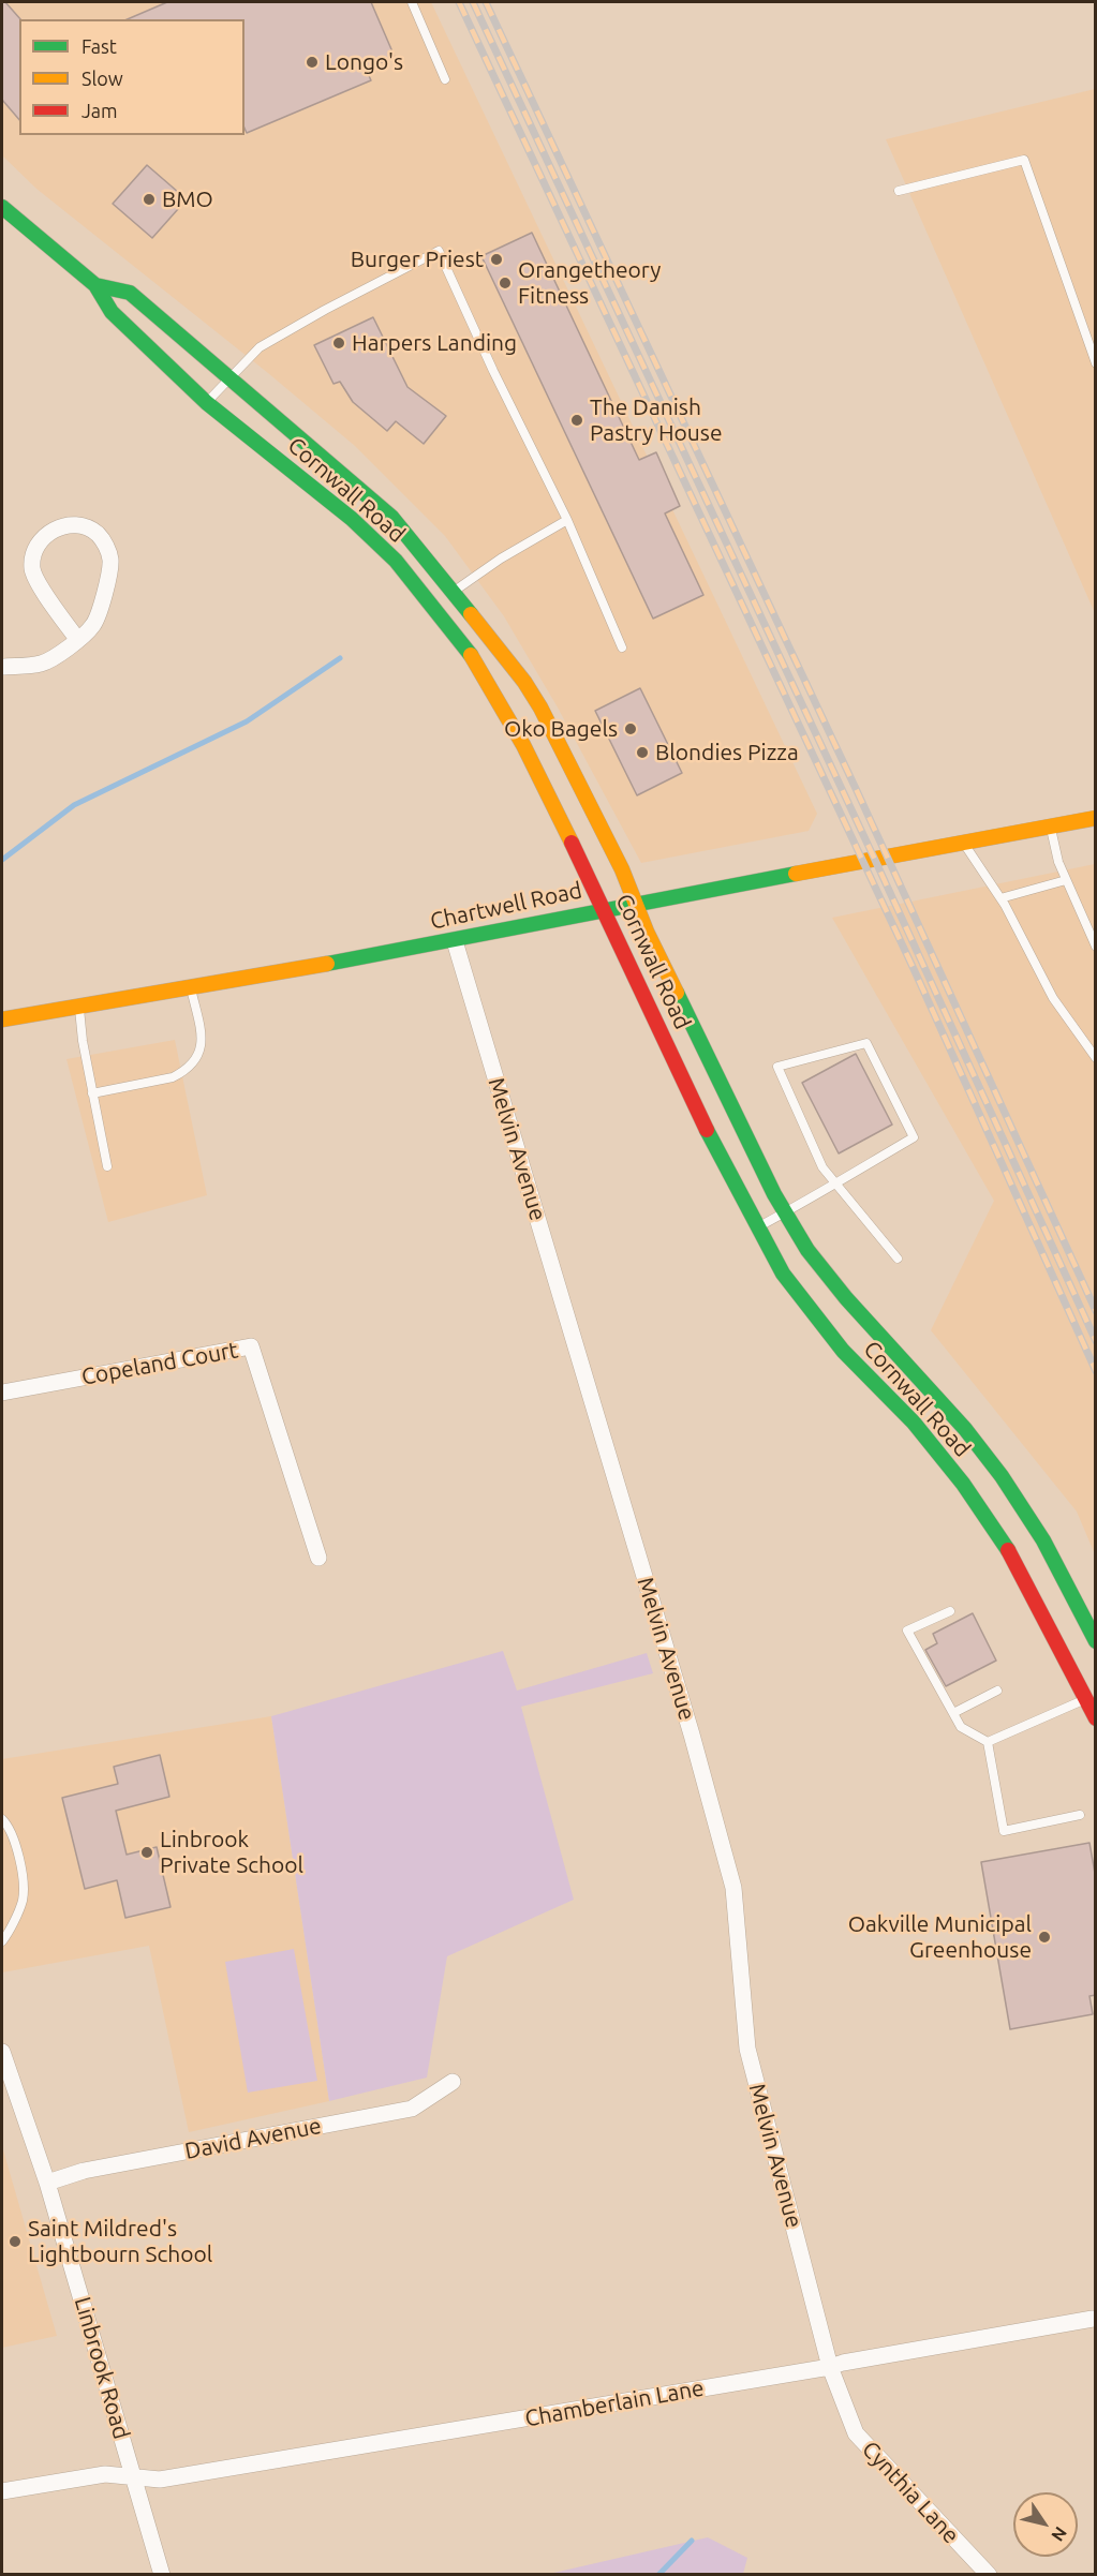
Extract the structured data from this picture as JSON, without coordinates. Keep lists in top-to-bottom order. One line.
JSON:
{"streets":{"main road":["Cornwall Road","Chartwell Road"],"street":["Melvin Avenue","Copeland Court","David Avenue","Linbrook Road","Chamberlain Lane","Cynthia Lane"]},"crossings":[["Cornwall Road","Chartwell Road"],["Chartwell Road","Melvin Avenue"],["Melvin Avenue","Chamberlain Lane"],["Melvin Avenue","Cynthia Lane"],["David Avenue","Linbrook Road"],["Linbrook Road","Chamberlain Lane"],["Chamberlain Lane","Cynthia Lane"]],"places":["Longo's","BMO","Burger Priest","Orangetheory Fitness","Harpers Landing","The Danish Pastry House","Oko Bagels","Blondies Pizza","Linbrook Private School","Oakville Municipal Greenhouse","Saint Mildred's Lightbourn School"],"legend":["Fast","Slow","Jam"],"north":"bottom right"}
